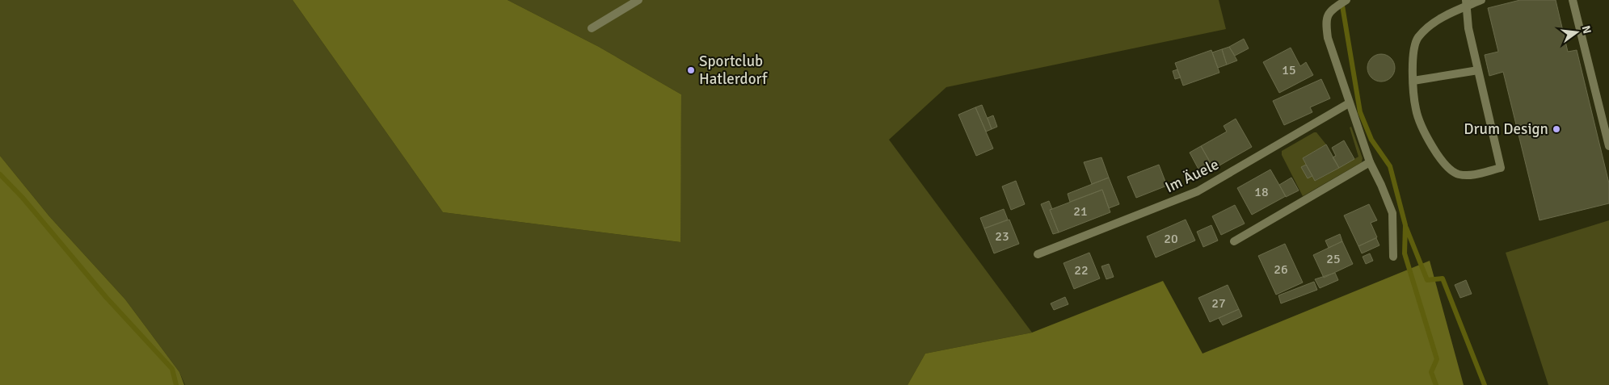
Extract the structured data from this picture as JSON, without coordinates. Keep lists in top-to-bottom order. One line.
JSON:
{"streets":{"street":["Im Äuele"]},"places":["Sportclub Hatlerdorf","Drum Design"],"house_numbers":["15","18","21","23","20","25","26","22","27"],"north":"right"}
